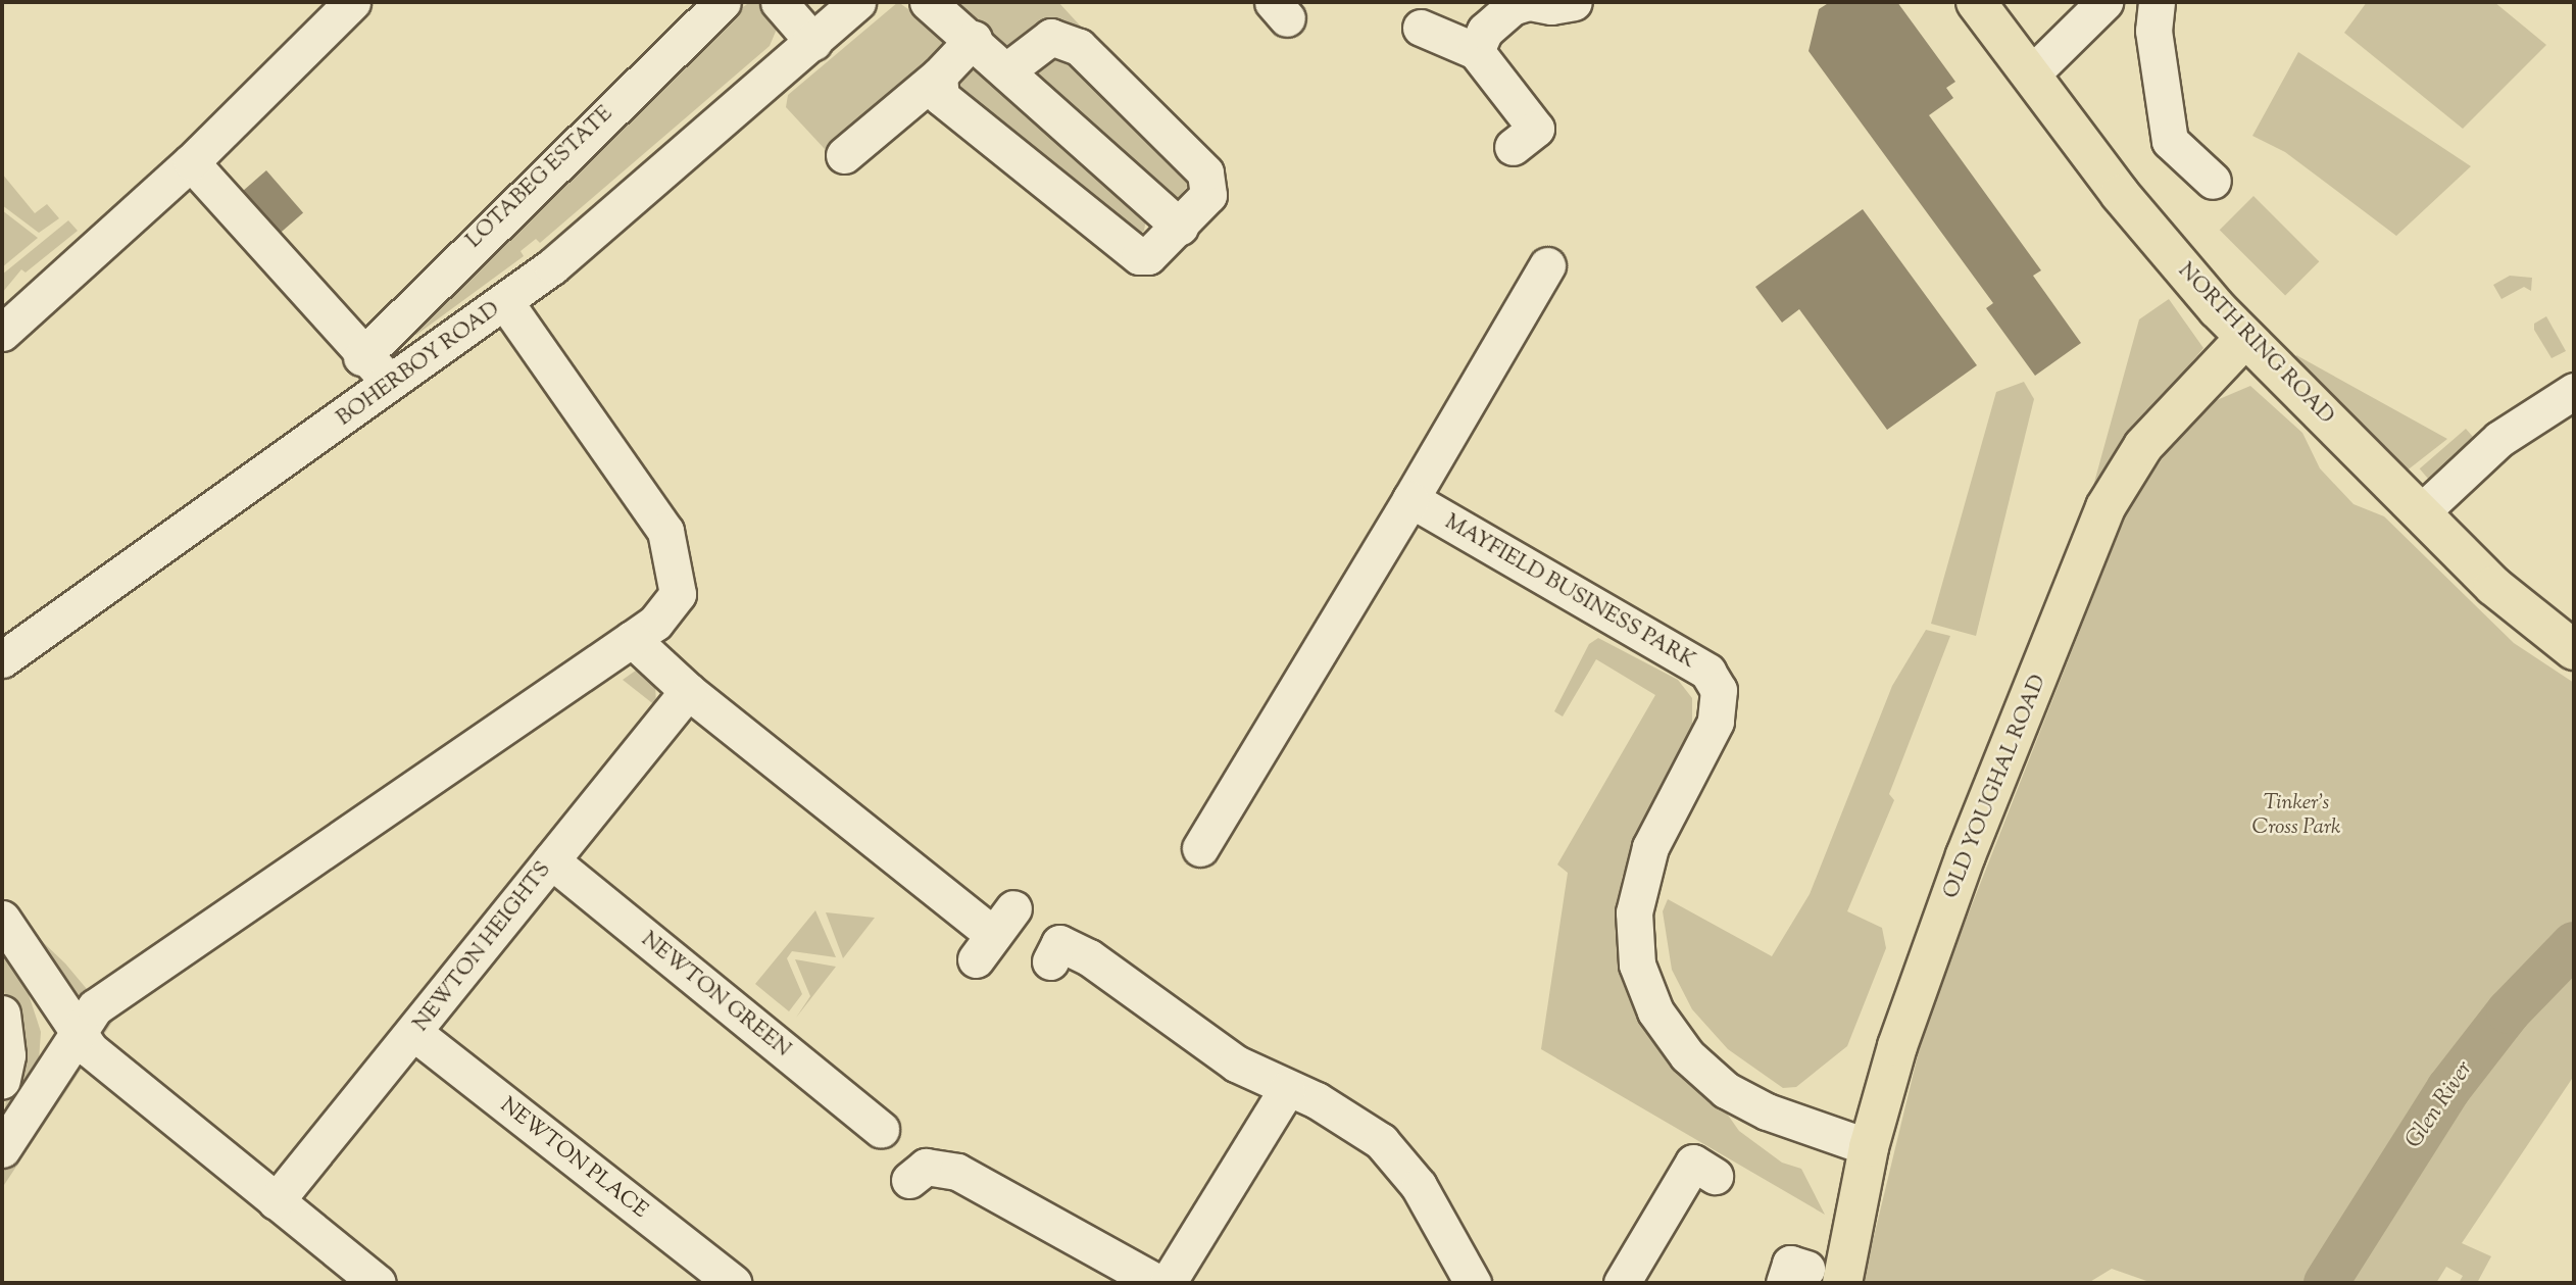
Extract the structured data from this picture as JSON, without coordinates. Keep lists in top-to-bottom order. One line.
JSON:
{"streets":{"main road":["NORTH RING ROAD","OLD YOUGHAL ROAD"],"street":["LOTABEG ESTATE","BOHERBOY ROAD","MAYFIELD BUSINESS PARK","NEWTON HEIGHTS","NEWTON GREEN","NEWTON PLACE"]},"crossings":[["NORTH RING ROAD","OLD YOUGHAL ROAD"],["MAYFIELD BUSINESS PARK","OLD YOUGHAL ROAD"],["NEWTON HEIGHTS","NEWTON GREEN"],["NEWTON HEIGHTS","NEWTON PLACE"]],"water":["Glen River"],"parks":["Tinker's Cross Park"]}
